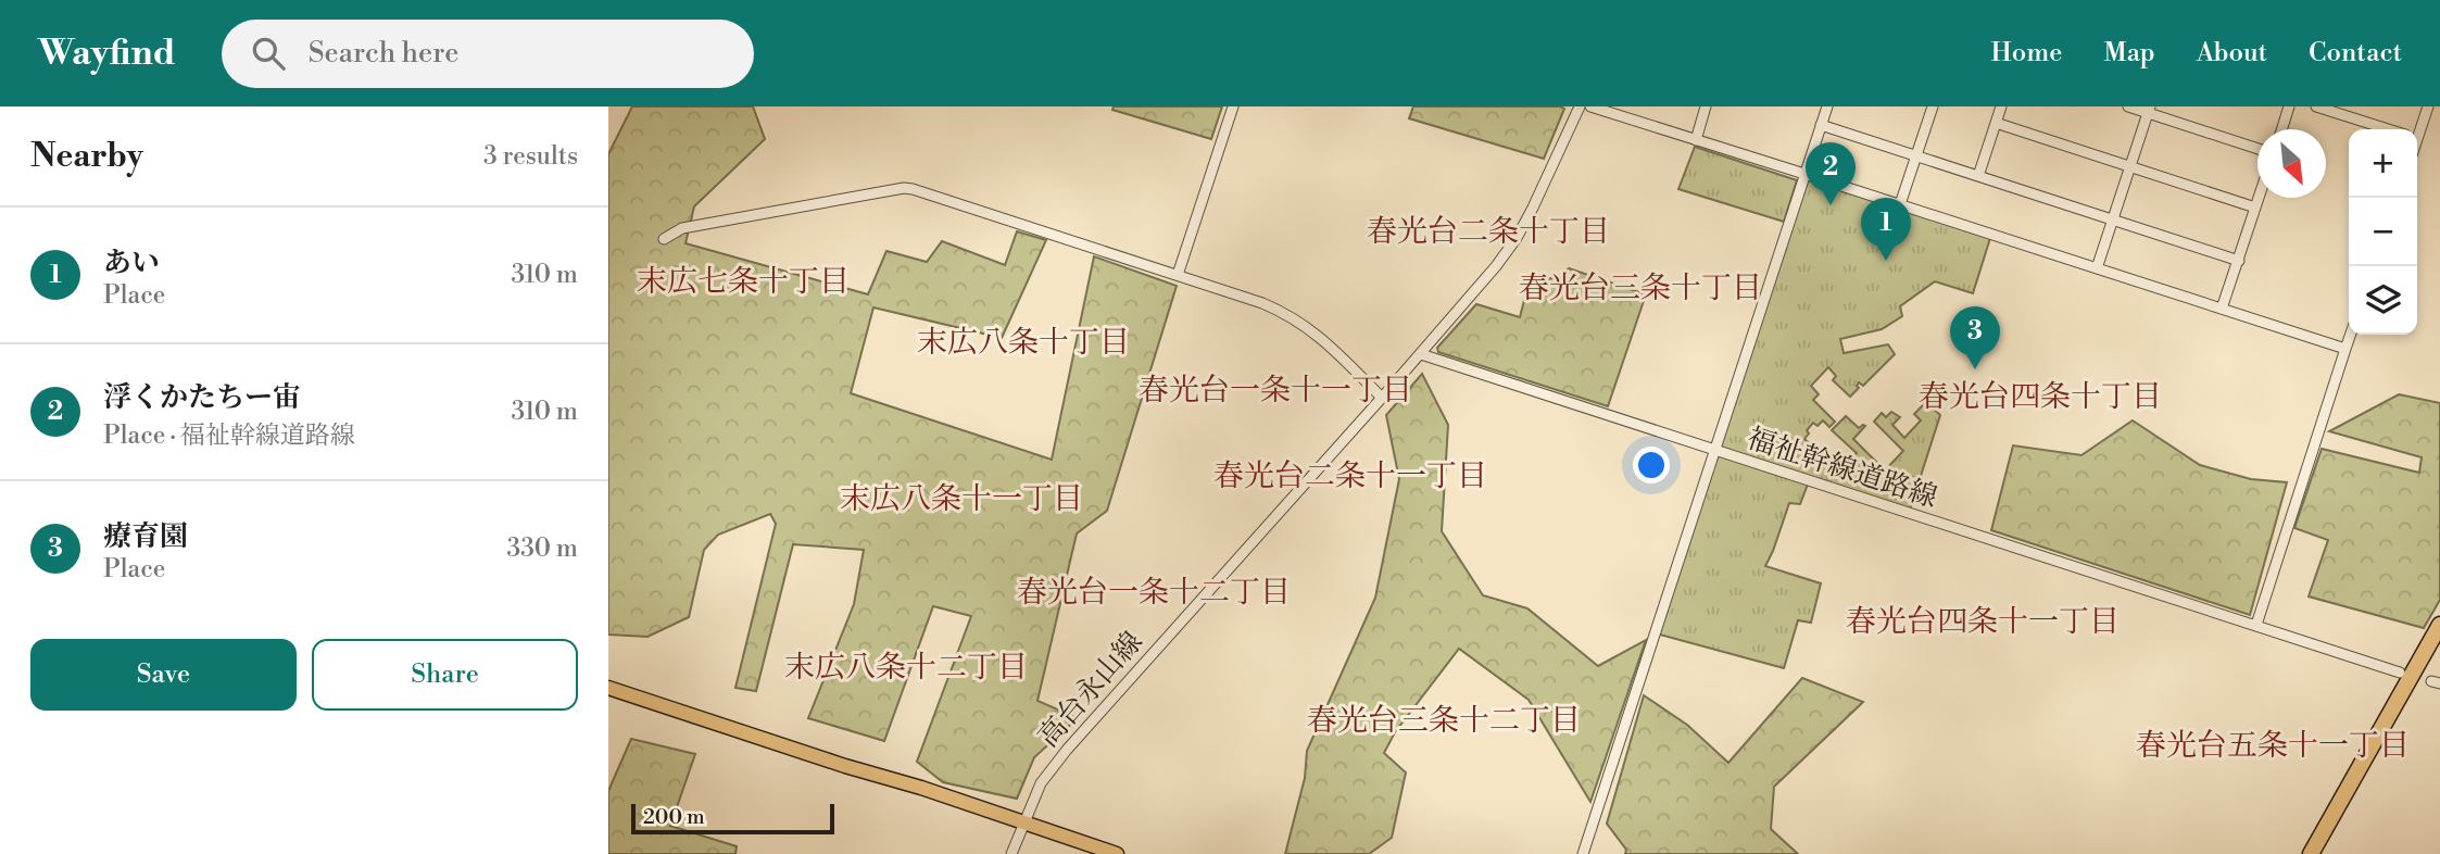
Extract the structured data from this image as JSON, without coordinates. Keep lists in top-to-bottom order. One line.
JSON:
{"streets":{"street":["福祉幹線道路線","高台永山線"]},"districts":["春光台二条十丁目","末広七条十丁目","春光台三条十丁目","末広八条十丁目","春光台一条十一丁目","春光台四条十丁目","春光台二条十一丁目","末広八条十一丁目","春光台一条十二丁目","春光台四条十一丁目","末広八条十二丁目","春光台三条十二丁目","春光台五条十一丁目"],"scale_bar":"200 m","north":"bottom right","page":{"header":"Wayfind","search":"Search here","nav":["Home","Map","About","Contact"],"heading":["Nearby","3 results"],"map_buttons":["+","−"],"pins":["2","1","3"],"list":[{"mark":"1","name":"あい","note":"Place","value":"310 m"},{"mark":"2","name":"浮くかたちー宙","note":"Place · 福祉幹線道路線","value":"310 m"},{"mark":"3","name":"療育園","note":"Place","value":"330 m"}],"buttons":["Save","Share"],"scale":"200 m"}}
